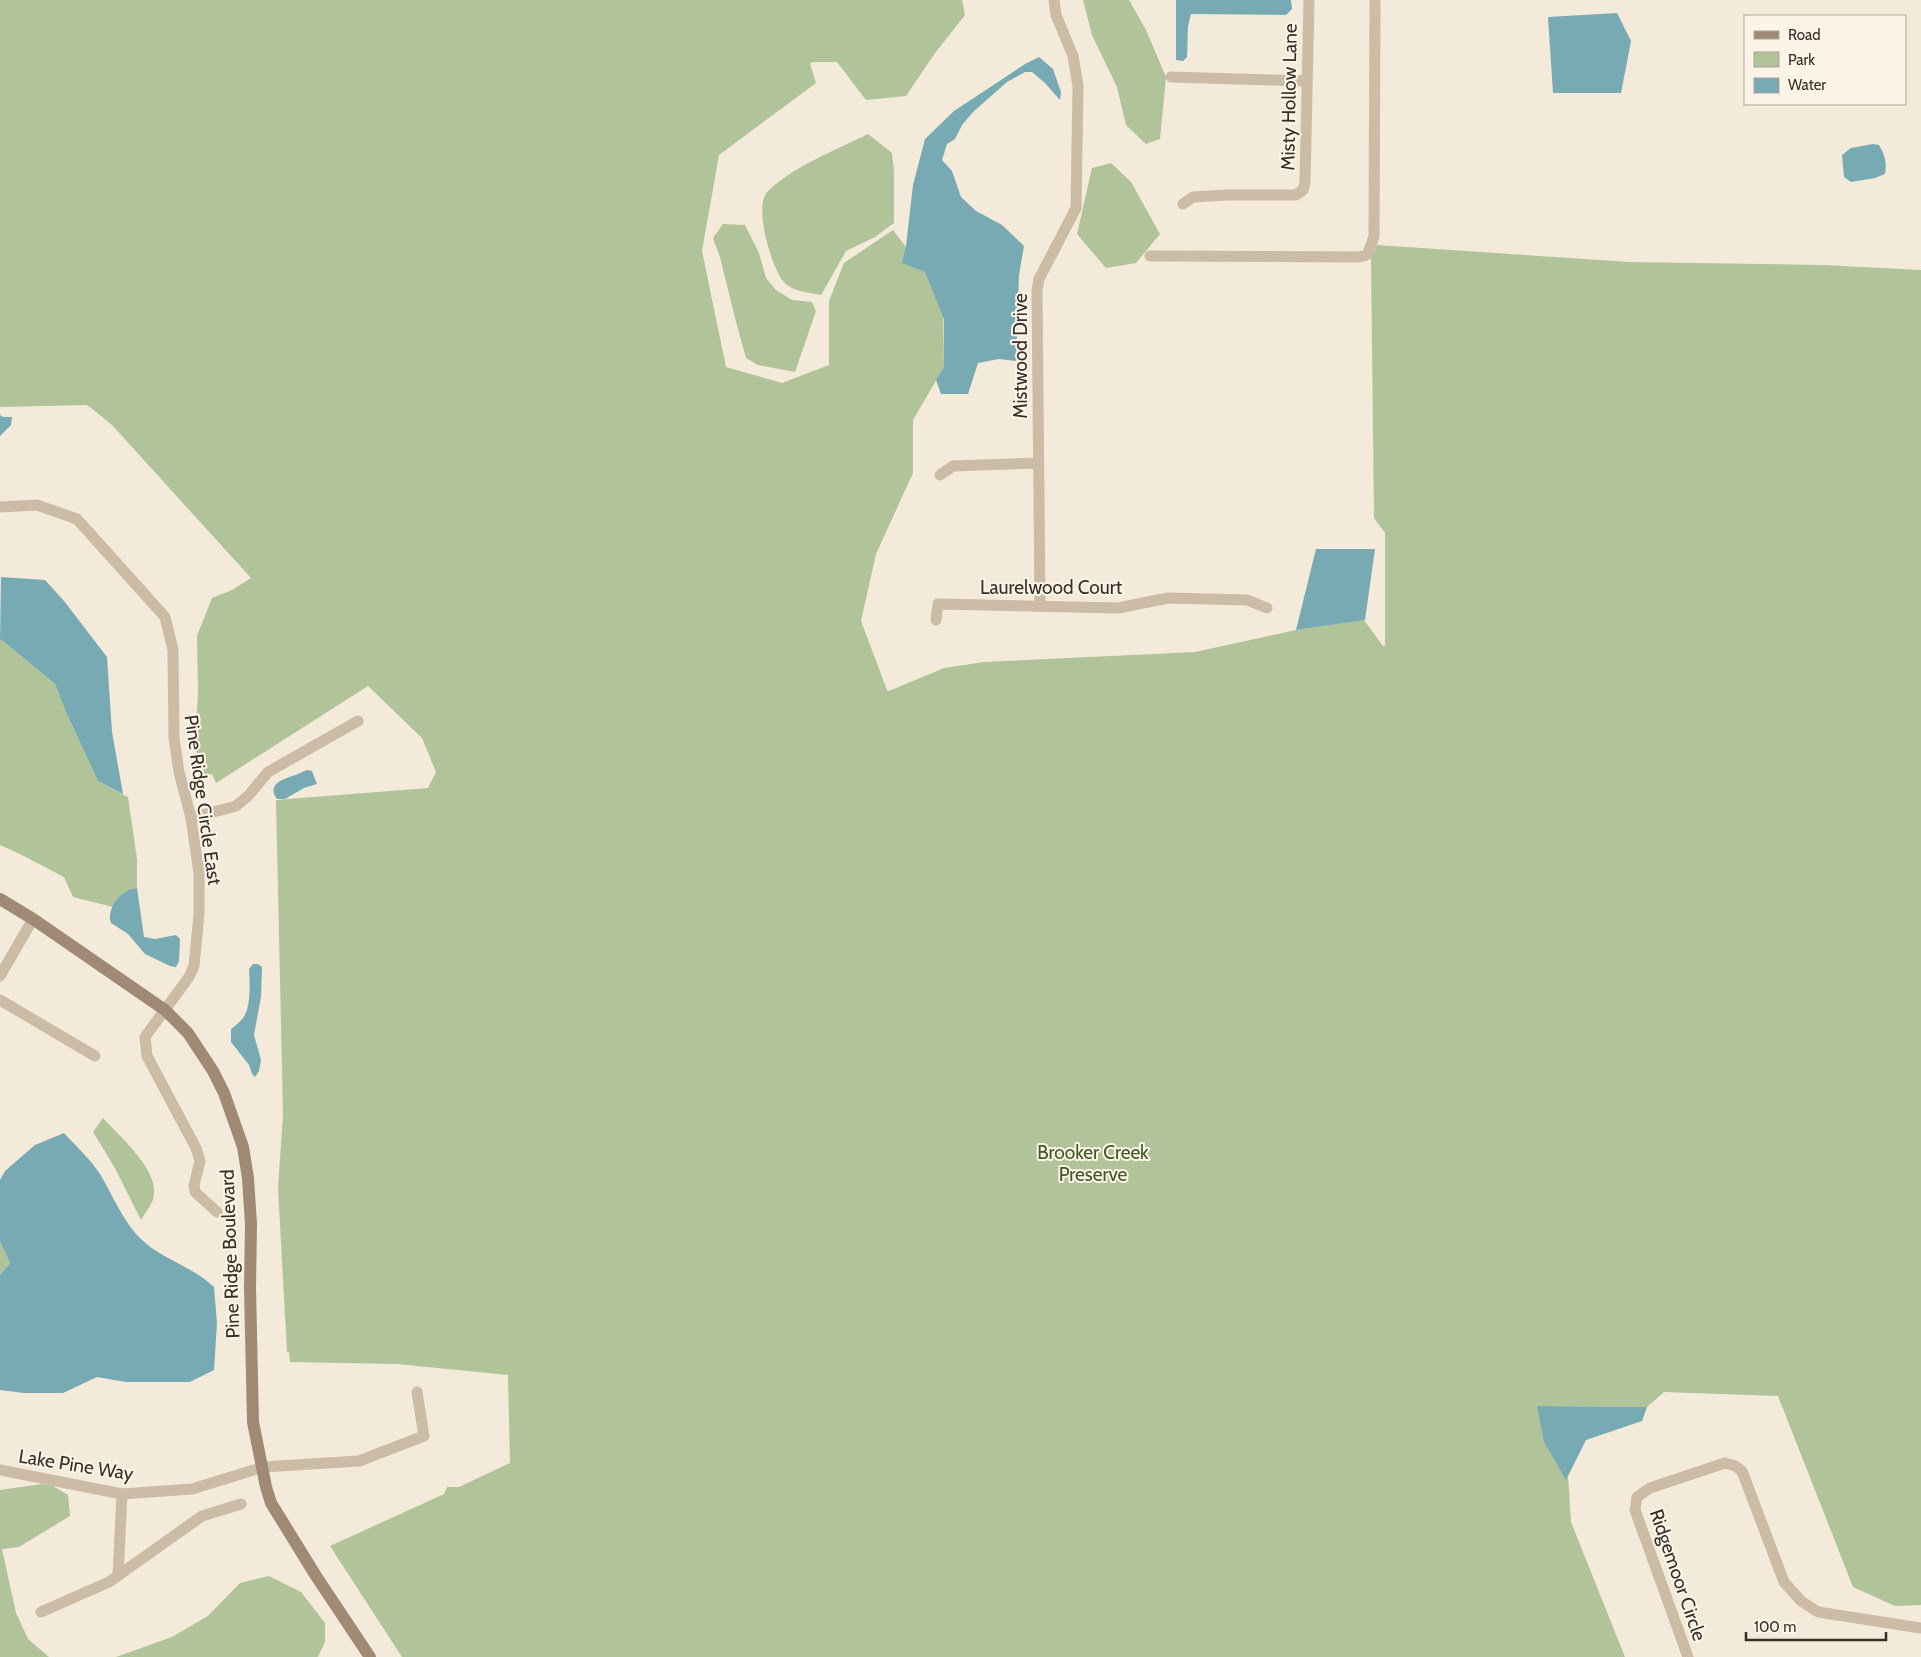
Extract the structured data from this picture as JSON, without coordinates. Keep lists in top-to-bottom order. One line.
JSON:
{"streets":{"street":["Misty Hollow Lane","Mistwood Drive","Laurelwood Court","Pine Ridge Circle East","Pine Ridge Boulevard","Lake Pine Way","Ridgemoor Circle"]},"crossings":[["Mistwood Drive","Laurelwood Court"],["Pine Ridge Circle East","Pine Ridge Boulevard"],["Pine Ridge Boulevard","Lake Pine Way"]],"parks":["Brooker Creek Preserve"],"legend":["Road","Park","Water"],"scale_bar":"100 m"}
